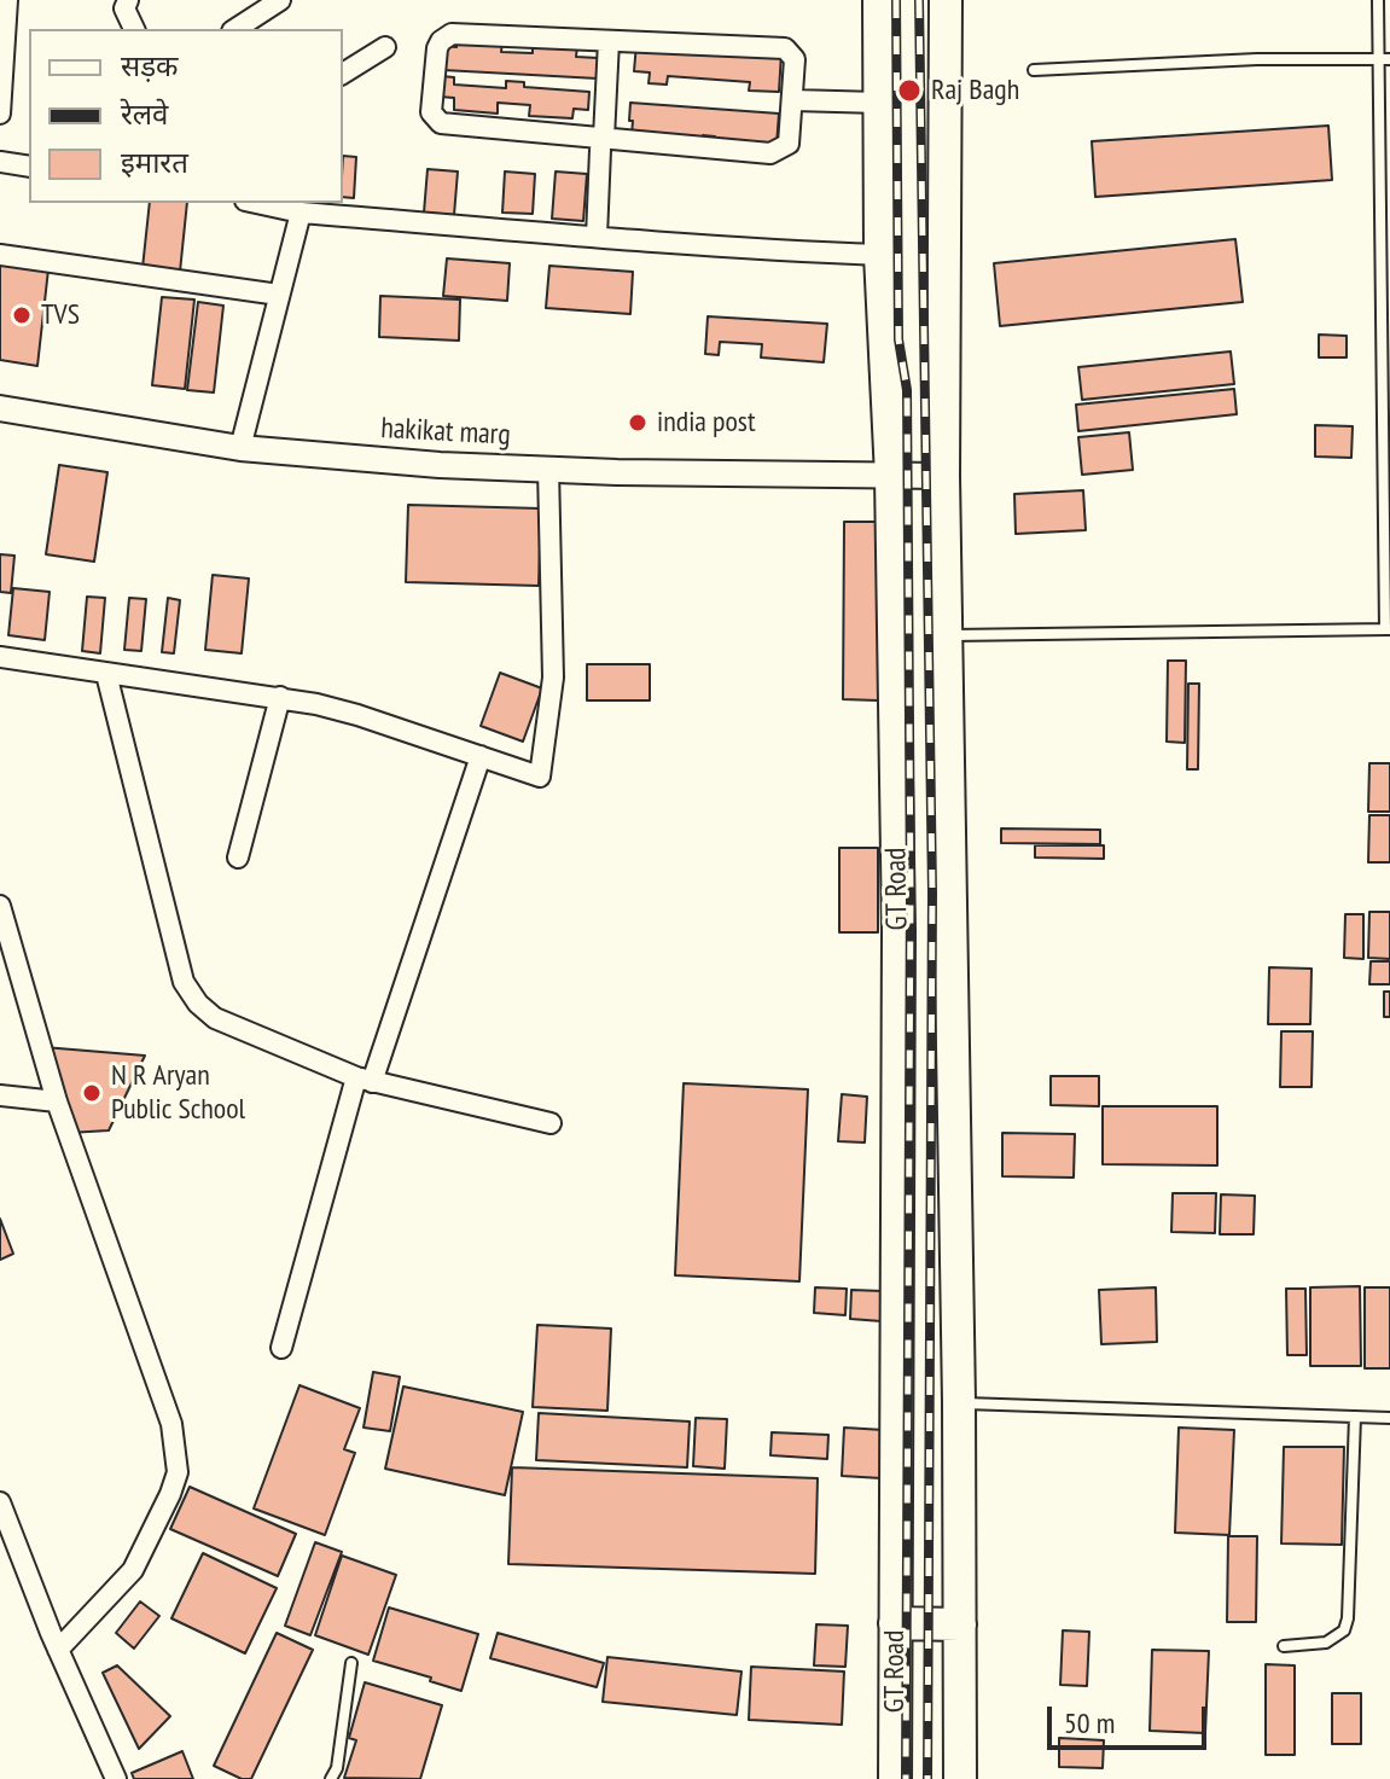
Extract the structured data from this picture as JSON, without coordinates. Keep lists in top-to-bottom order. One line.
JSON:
{"streets":{"highway":["GT Road"],"street":["hakikat marg"]},"crossings":[["hakikat marg","GT Road"]],"places":["Raj Bagh","TVS","india post","N R Aryan Public School"],"legend":["सड़क","रेलवे","इमारत"],"scale_bar":"50 m"}
